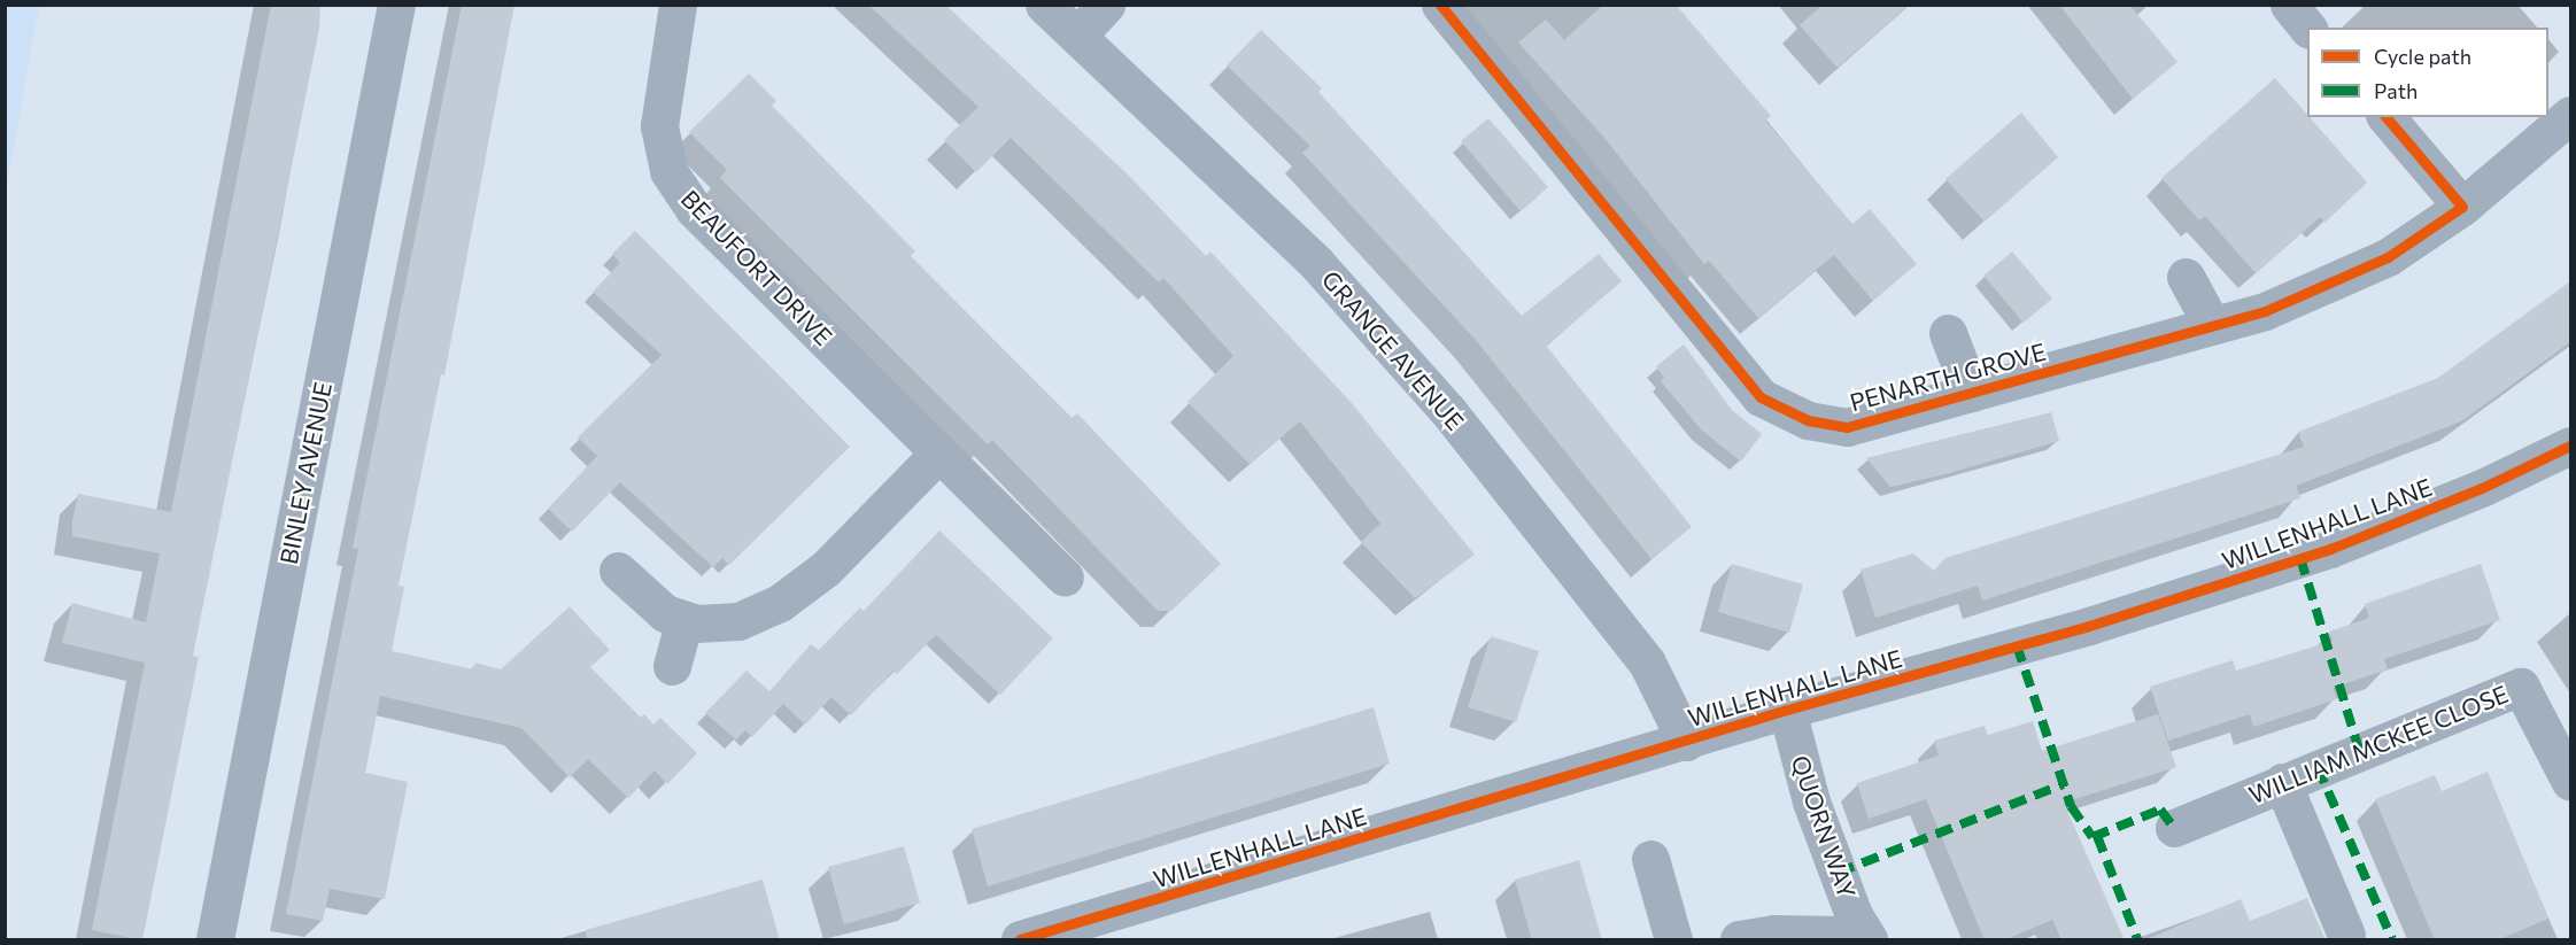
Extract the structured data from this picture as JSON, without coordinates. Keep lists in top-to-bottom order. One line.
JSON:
{"streets":{"street":["BEAUFORT DRIVE","GRANGE AVENUE","PENARTH GROVE","BINLEY AVENUE","WILLENHALL LANE","WILLIAM MCKEE CLOSE","QUORN WAY"]},"crossings":[["GRANGE AVENUE","WILLENHALL LANE"],["WILLENHALL LANE","QUORN WAY"]],"legend":["Cycle path","Path"]}
